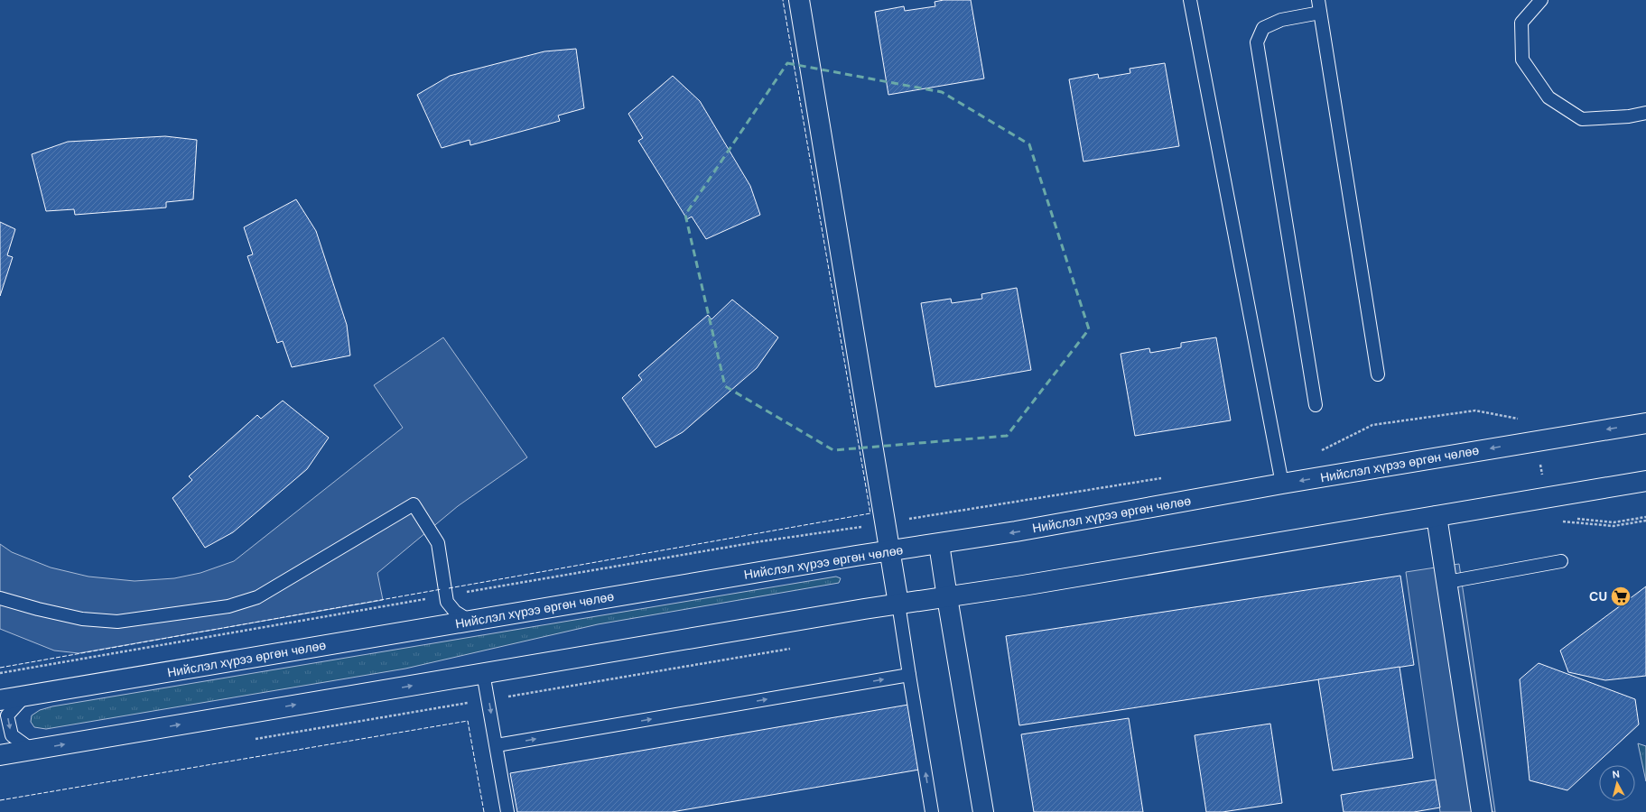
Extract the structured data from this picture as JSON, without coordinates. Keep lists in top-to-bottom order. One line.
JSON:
{"streets":{"main road":["Нийслэл хүрээ өргөн чөлөө"]},"places":{"supermarket":["CU"]},"north":"top"}
